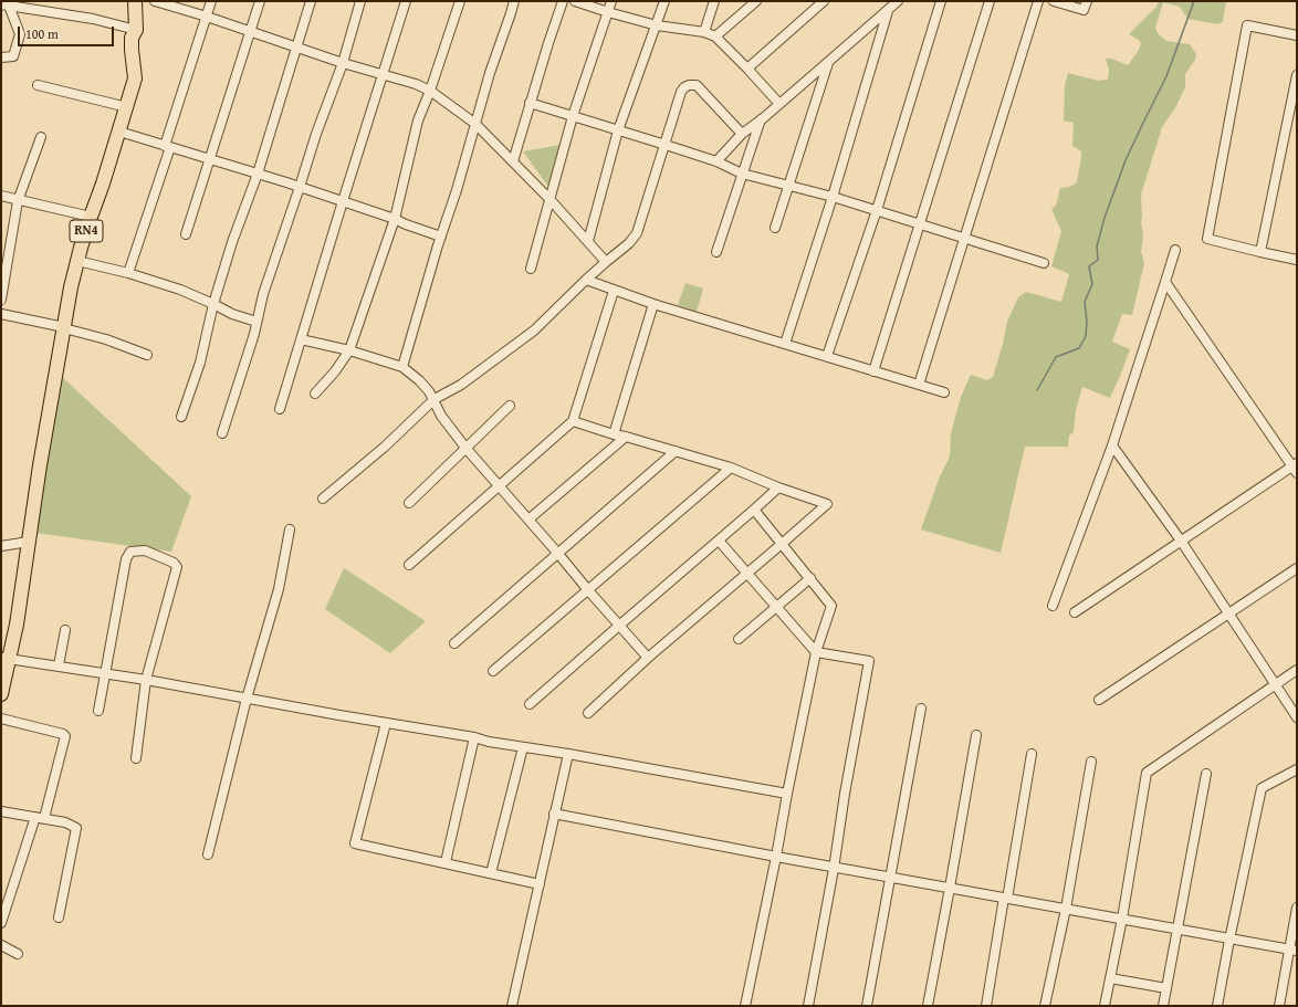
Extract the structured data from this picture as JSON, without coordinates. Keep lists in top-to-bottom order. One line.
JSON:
{"streets":{"highway":["RN4"]},"scale_bar":"100 m"}
